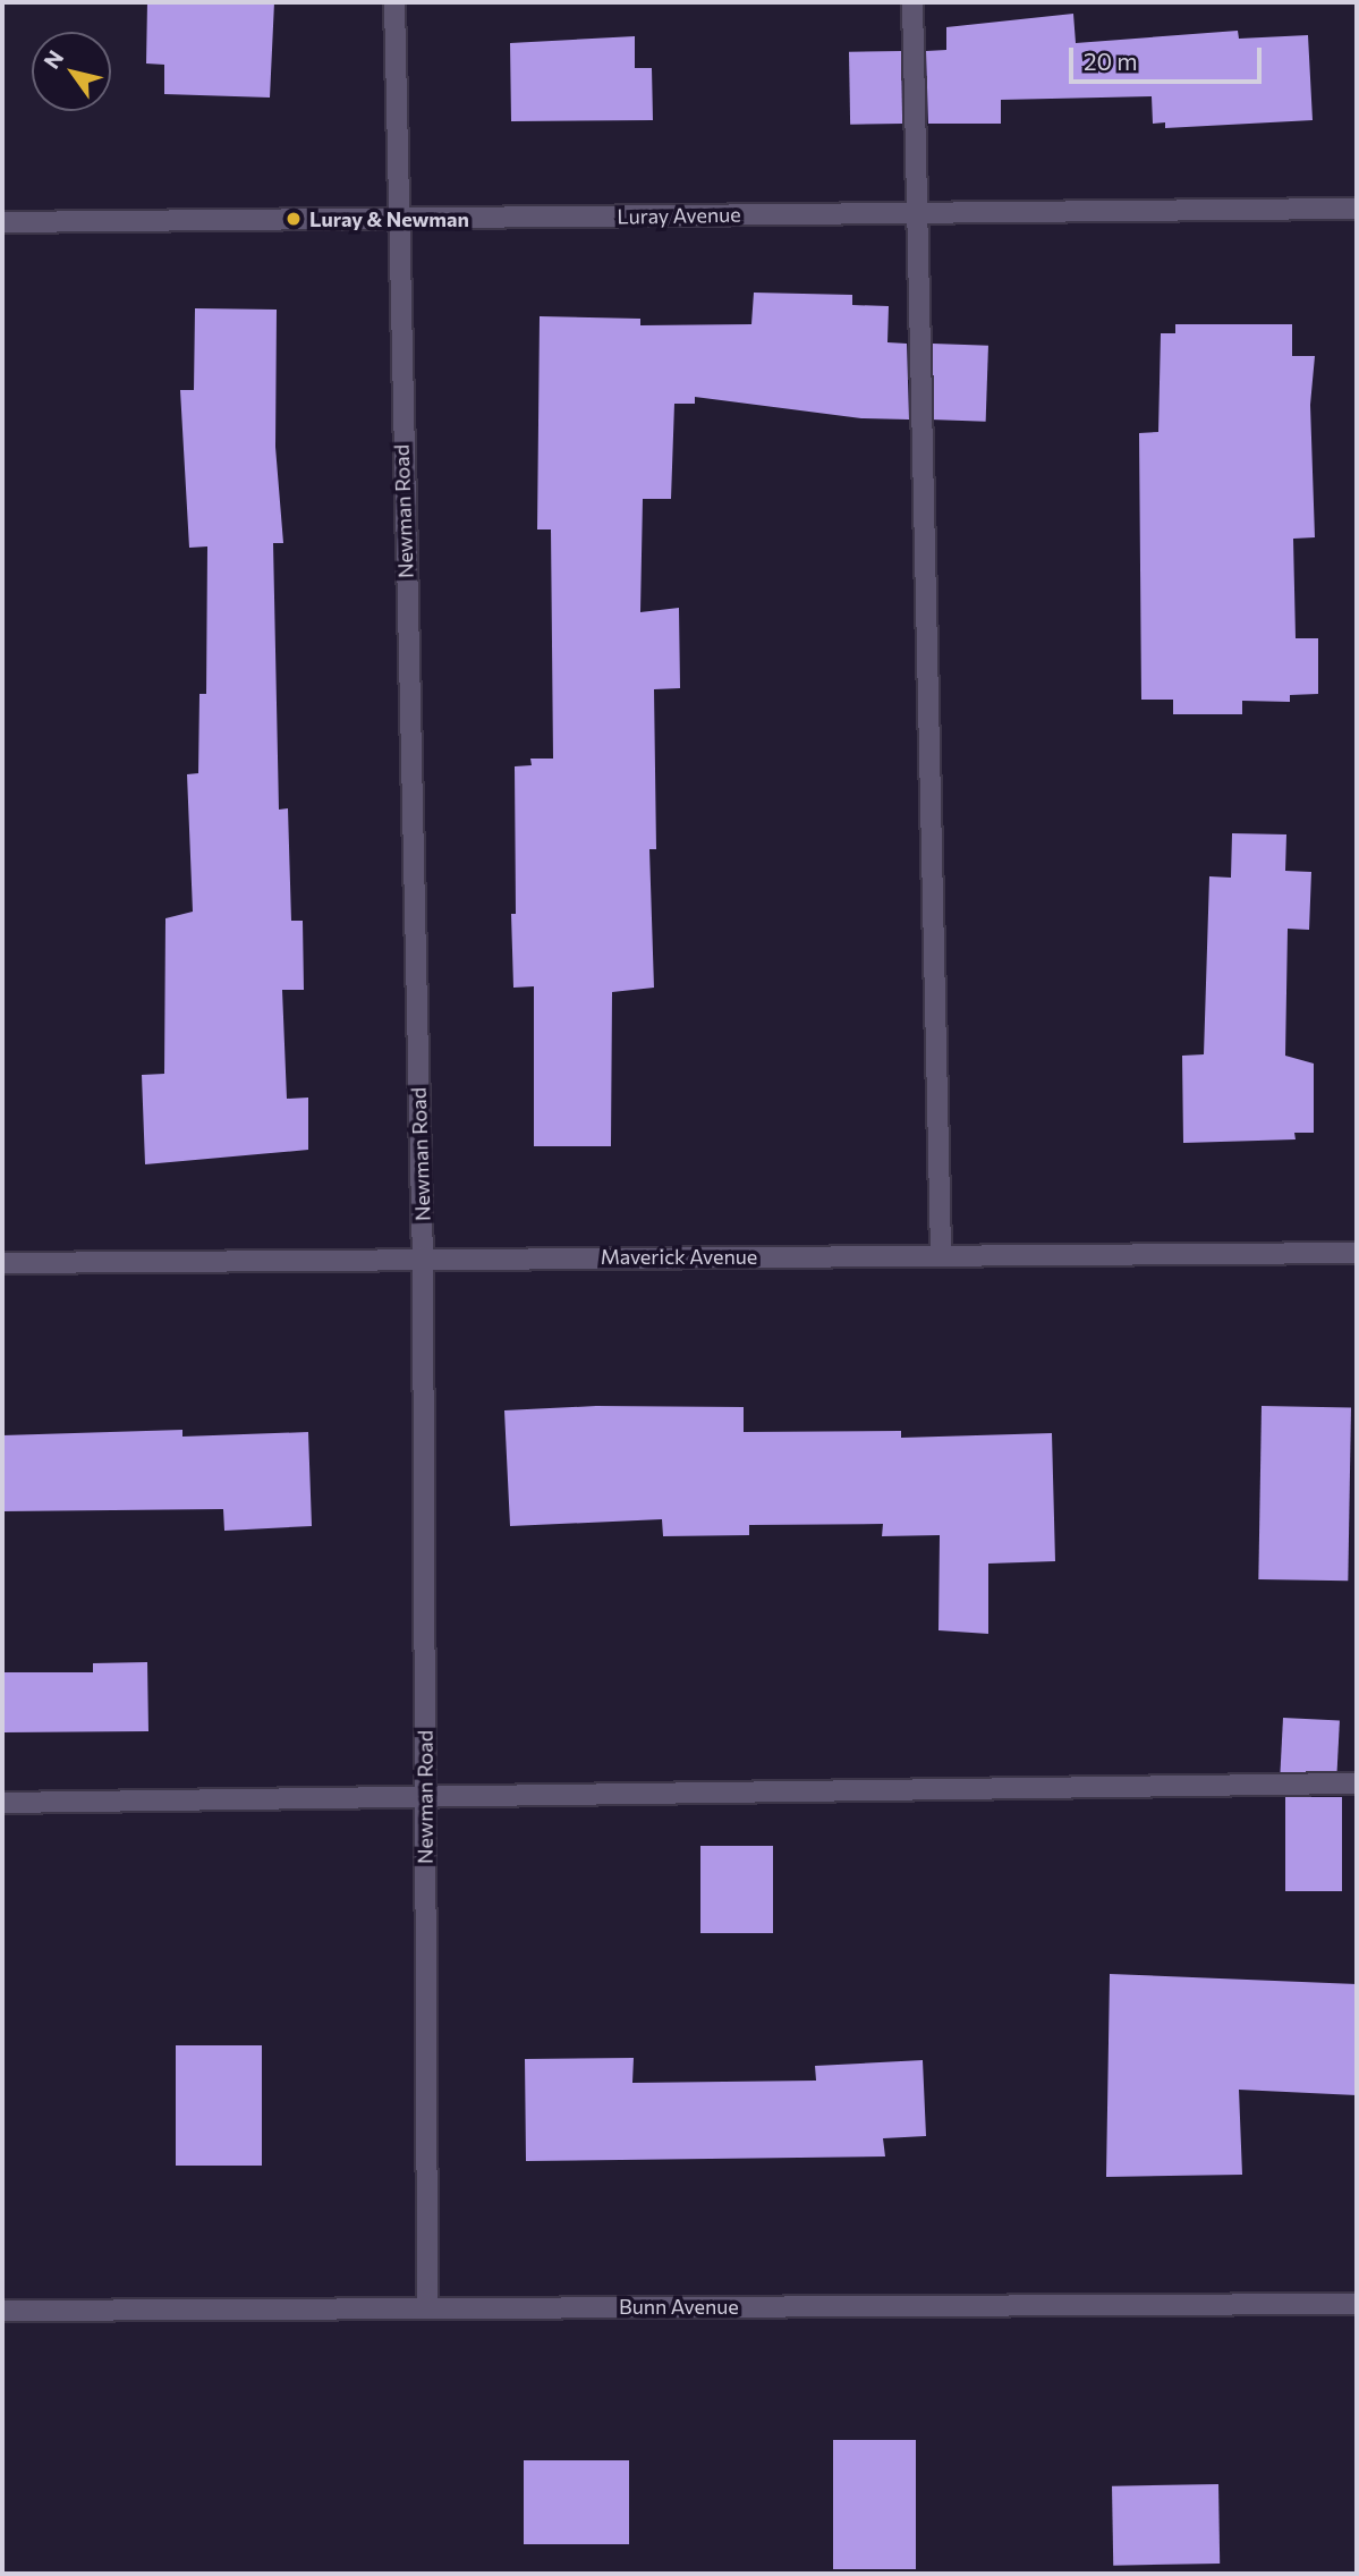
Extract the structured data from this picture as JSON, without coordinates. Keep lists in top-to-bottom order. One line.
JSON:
{"streets":{"street":["Luray Avenue","Newman Road","Maverick Avenue","Bunn Avenue"]},"crossings":[["Luray Avenue","Newman Road"],["Newman Road","Maverick Avenue"],["Newman Road","Bunn Avenue"]],"places":["Luray & Newman"],"scale_bar":"20 m","north":"top left"}
